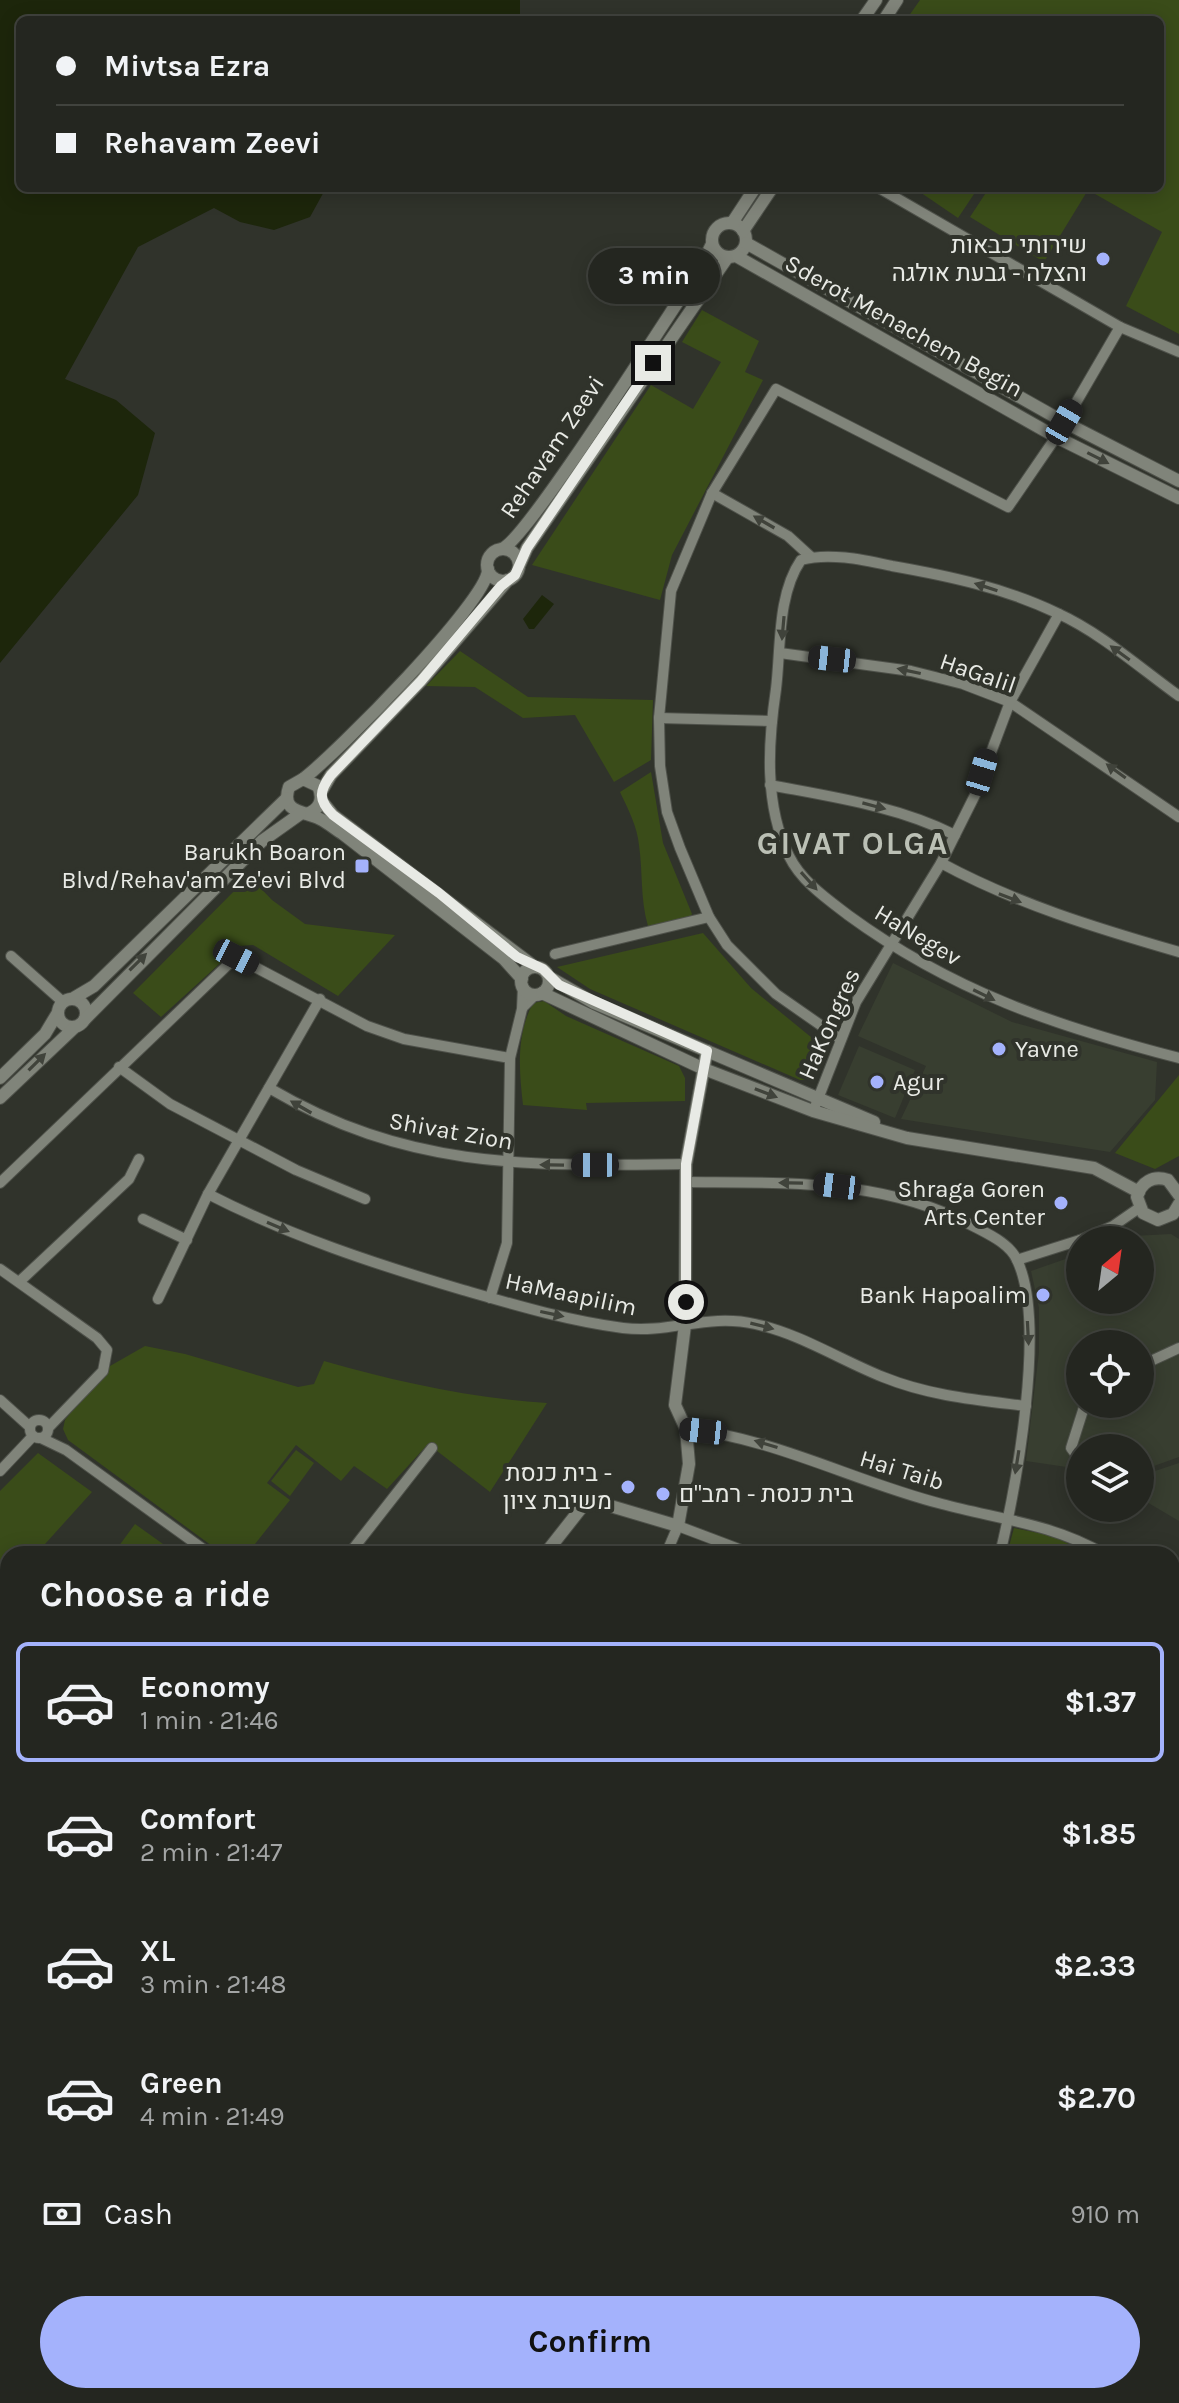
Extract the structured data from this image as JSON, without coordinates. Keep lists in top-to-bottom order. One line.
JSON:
{"streets":{"street":["Sderot Menachem Begin","Rehavam Zeevi","HaGalil","HaNegev","HaKongres","Shivat Zion","HaMaapilim","Hai Taib"]},"crossings":[["Sderot Menachem Begin","Rehavam Zeevi"],["HaGalil","HaNegev"],["HaGalil","HaKongres"],["HaNegev","HaKongres"]],"one_way":["HaGalil","HaNegev","HaMaapilim","Hai Taib"],"districts":["GIVAT OLGA"],"places":{"other":["שירותי כבאות והצלה - גבעת אולגה","Yavne","Agur","Shraga Goren Arts Center","Bank Hapoalim","בית כנסת - משיבת ציון","בית כנסת - רמב\"ם"],"transit":["Barukh Boaron Blvd/Rehav'am Ze'evi Blvd"]},"north":"top right","page":{"banner":["Mivtsa Ezra","Rehavam Zeevi"],"bubble":"3 min","heading":"Choose a ride","list":[{"name":"Economy","note":"1 min · 21:46","value":"$1.37"},{"name":"Comfort","note":"2 min · 21:47","value":"$1.85"},{"name":"XL","note":"3 min · 21:48","value":"$2.33"},{"name":"Green","note":"4 min · 21:49","value":"$2.70"}],"pay":["Cash","910 m"],"buttons":"Confirm"}}
